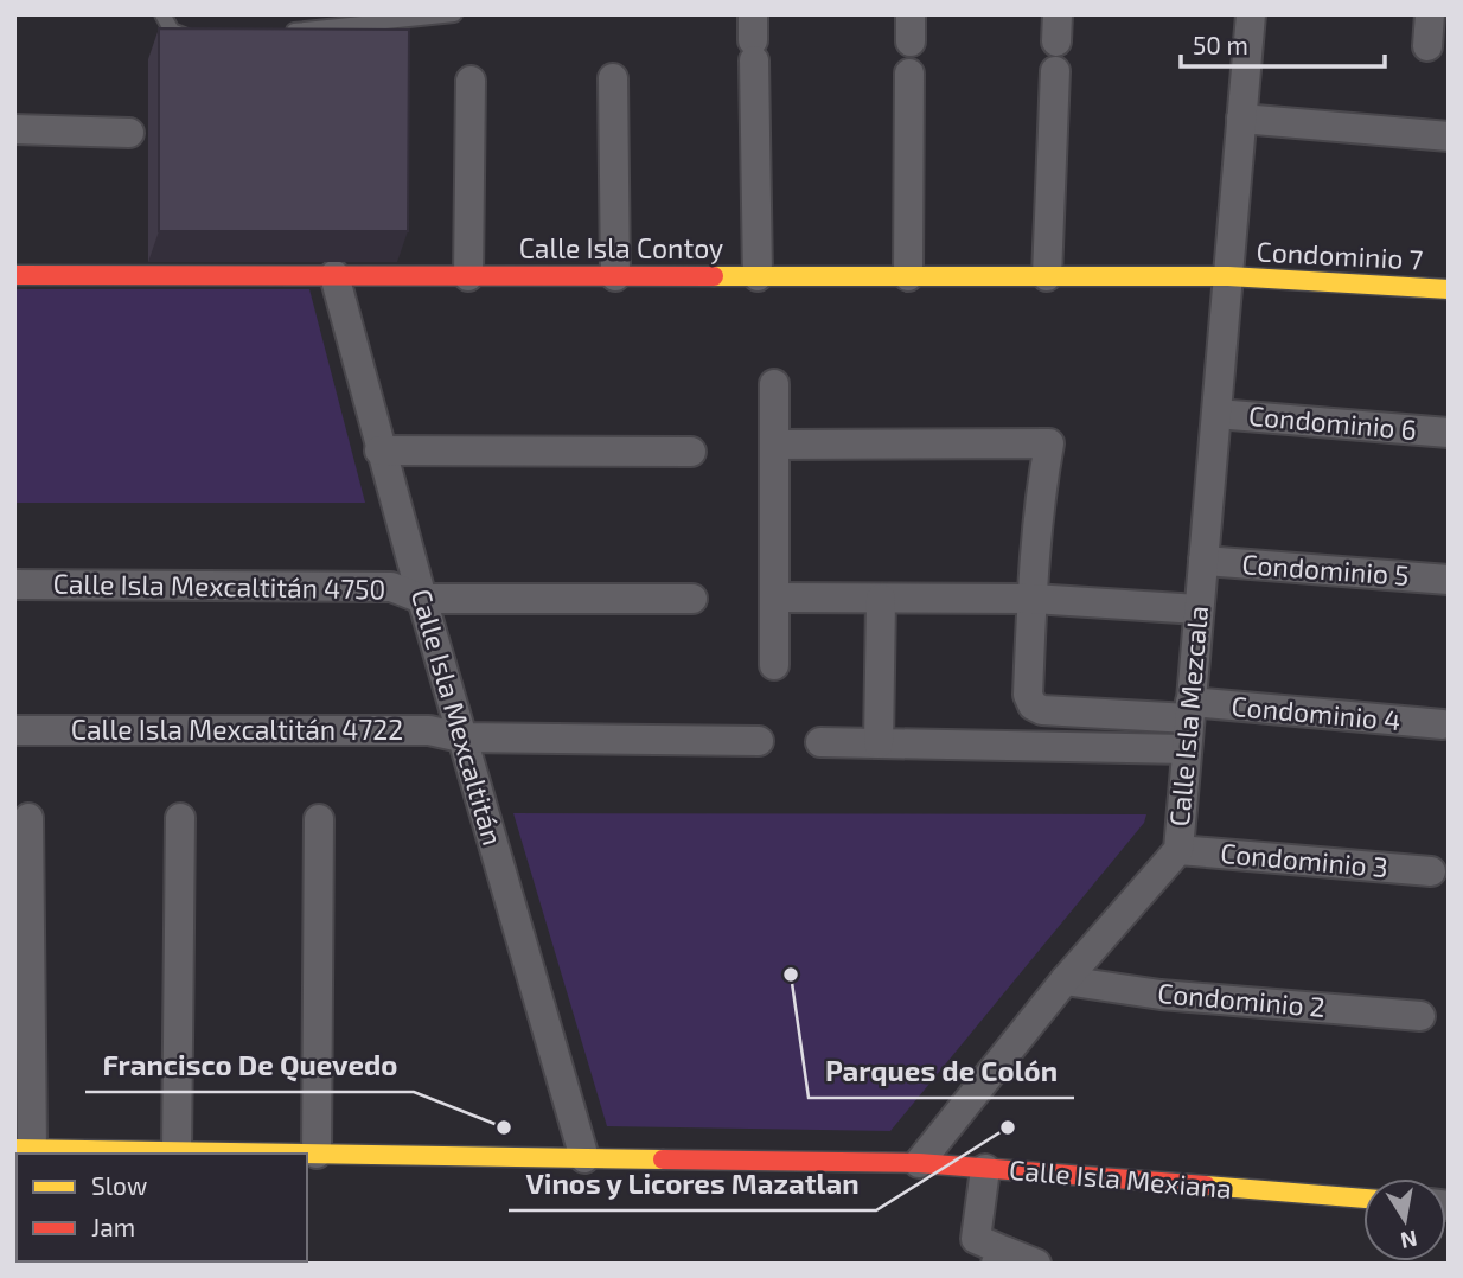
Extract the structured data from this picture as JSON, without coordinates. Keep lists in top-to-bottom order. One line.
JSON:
{"streets":{"street":["Calle Isla Contoy","Condominio 7","Condominio 6","Condominio 5","Calle Isla Mexcaltitán 4750","Condominio 4","Calle Isla Mezcala","Calle Isla Mexcaltitán","Calle Isla Mexcaltitán 4722","Condominio 3","Condominio 2","Calle Isla Mexiana"]},"crossings":[["Calle Isla Contoy","Condominio 7"],["Calle Isla Contoy","Calle Isla Mezcala"],["Calle Isla Contoy","Calle Isla Mexcaltitán"],["Condominio 7","Calle Isla Mezcala"],["Condominio 6","Calle Isla Mezcala"],["Condominio 5","Calle Isla Mezcala"],["Calle Isla Mexcaltitán 4750","Calle Isla Mexcaltitán"],["Condominio 4","Calle Isla Mezcala"],["Calle Isla Mezcala","Condominio 3"],["Calle Isla Mezcala","Condominio 2"],["Calle Isla Mezcala","Calle Isla Mexiana"],["Calle Isla Mexcaltitán","Calle Isla Mexcaltitán 4722"],["Calle Isla Mexcaltitán","Calle Isla Mexiana"]],"places":["Parques de Colón","Francisco De Quevedo","Vinos y Licores Mazatlan"],"legend":["Slow","Jam"],"scale_bar":"50 m","north":"bottom"}
